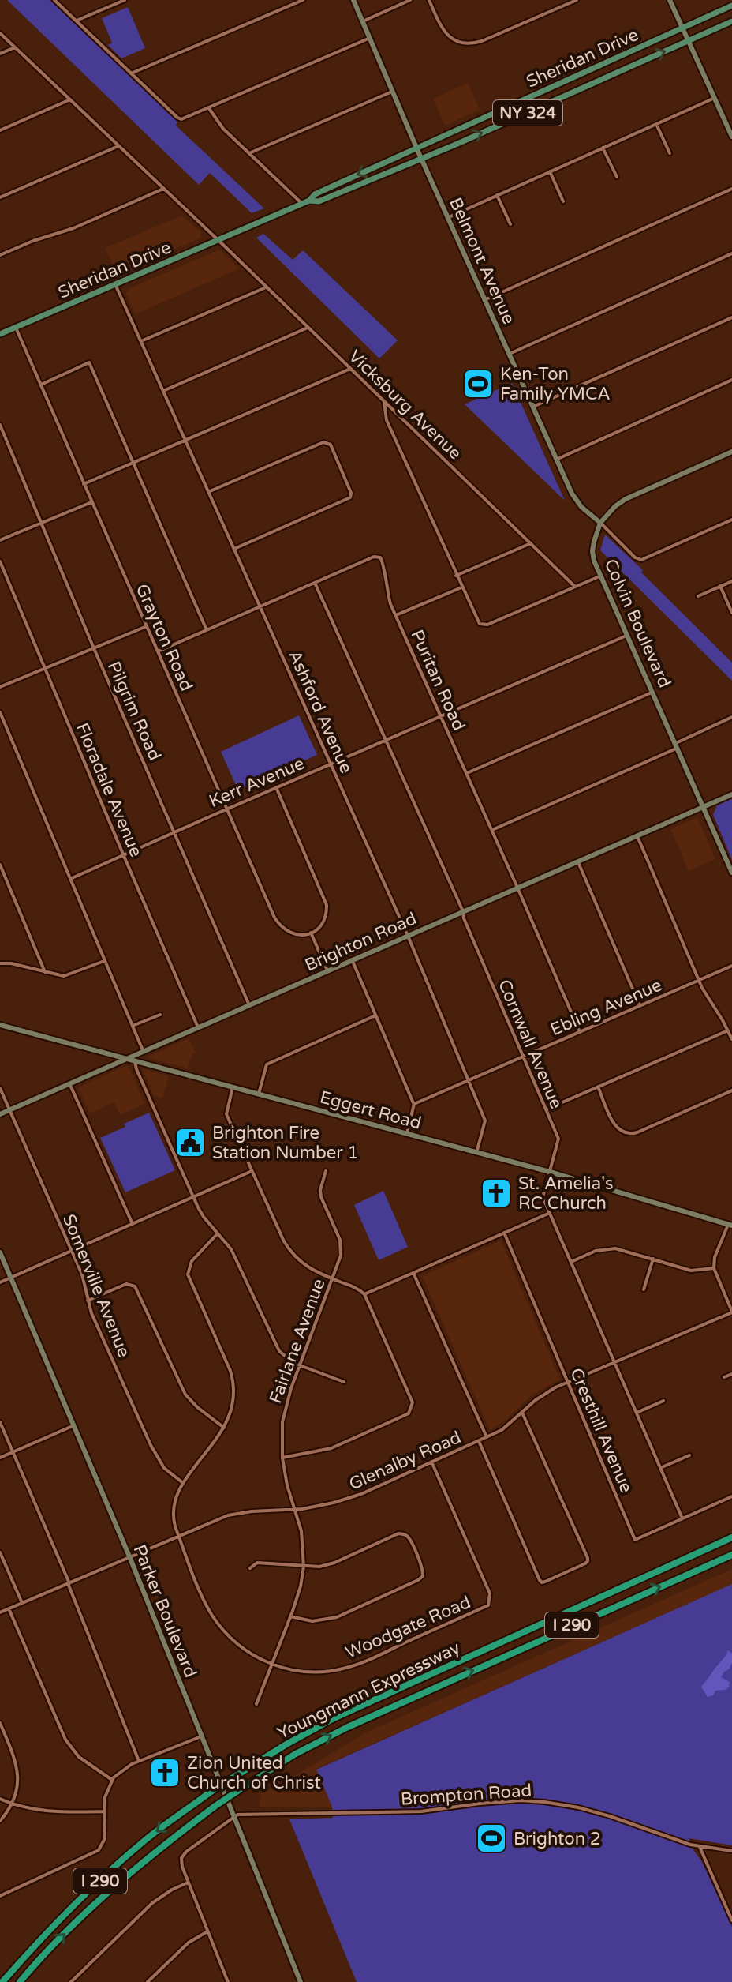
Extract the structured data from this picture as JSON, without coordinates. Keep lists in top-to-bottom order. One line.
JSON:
{"streets":{"highway":["I 290","Youngmann Expressway"],"main road":["Sheridan Drive","NY 324"],"street":["Belmont Avenue","Vicksburg Avenue","Colvin Boulevard","Grayton Road","Puritan Road","Pilgrim Road","Ashford Avenue","Kerr Avenue","Floradale Avenue","Brighton Road","Ebling Avenue","Cornwall Avenue","Eggert Road","Somerville Avenue","Fairlane Avenue","Cresthill Avenue","Glenalby Road","Parker Boulevard","Woodgate Road","Brompton Road"]},"crossings":[["Sheridan Drive","Belmont Avenue"],["Sheridan Drive","Vicksburg Avenue"],["Sheridan Drive","Grayton Road"],["Sheridan Drive","Ashford Avenue"],["Belmont Avenue","Colvin Boulevard"],["Colvin Boulevard","Kerr Avenue"],["Colvin Boulevard","Brighton Road"],["Grayton Road","Puritan Road"],["Grayton Road","Kerr Avenue"],["Puritan Road","Ashford Avenue"],["Puritan Road","Kerr Avenue"],["Puritan Road","Brighton Road"],["Puritan Road","Ebling Avenue"],["Puritan Road","Cornwall Avenue"],["Pilgrim Road","Kerr Avenue"],["Pilgrim Road","Brighton Road"],["Ashford Avenue","Kerr Avenue"],["Ashford Avenue","Brighton Road"],["Ashford Avenue","Ebling Avenue"],["Ashford Avenue","Eggert Road"],["Kerr Avenue","Floradale Avenue"],["Kerr Avenue","Cornwall Avenue"],["Floradale Avenue","Brighton Road"],["Brighton Road","Cornwall Avenue"],["Brighton Road","Eggert Road"],["Brighton Road","Somerville Avenue"],["Ebling Avenue","Cornwall Avenue"],["Cornwall Avenue","Eggert Road"],["Cornwall Avenue","Cresthill Avenue"],["Cornwall Avenue","Glenalby Road"],["Somerville Avenue","Woodgate Road"],["Fairlane Avenue","Glenalby Road"],["Fairlane Avenue","Woodgate Road"],["Cresthill Avenue","Glenalby Road"],["Glenalby Road","Parker Boulevard"],["Glenalby Road","Woodgate Road"],["Parker Boulevard","Brompton Road"]],"places":{"sports":["Ken-Ton Family YMCA","Brighton 2"],"public building":["Brighton Fire Station Number 1"],"church":["St. Amelia's RC Church","Zion United Church of Christ"]}}
